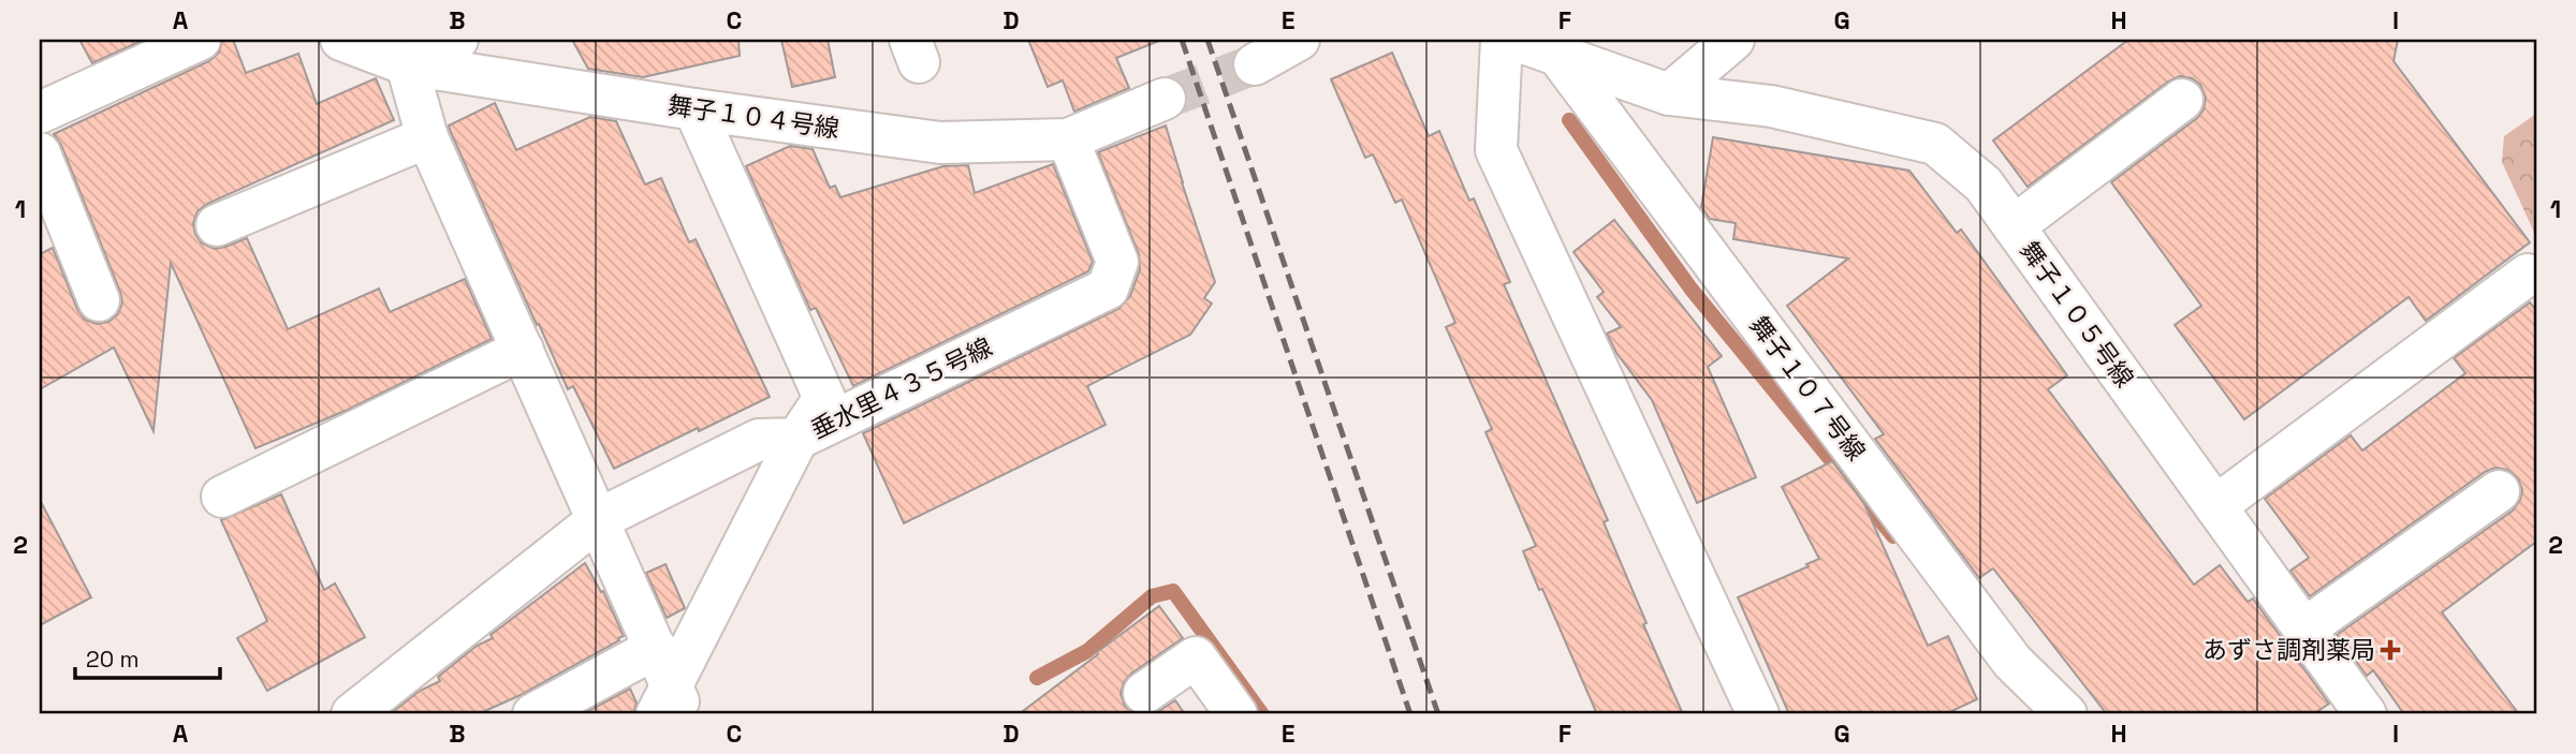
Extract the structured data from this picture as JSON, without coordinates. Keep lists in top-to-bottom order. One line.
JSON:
{"streets":{"street":["舞子１０４号線","舞子１０５号線","垂水里４３５号線","舞子１０７号線"]},"crossings":[["舞子１０４号線","垂水里４３５号線"],["舞子１０５号線","舞子１０７号線"]],"places":{"health":["あずさ調剤薬局"]},"scale_bar":"20 m","grid":{"columns":["A","B","C","D","E","F","G","H","I"],"rows":["1","2"]}}
